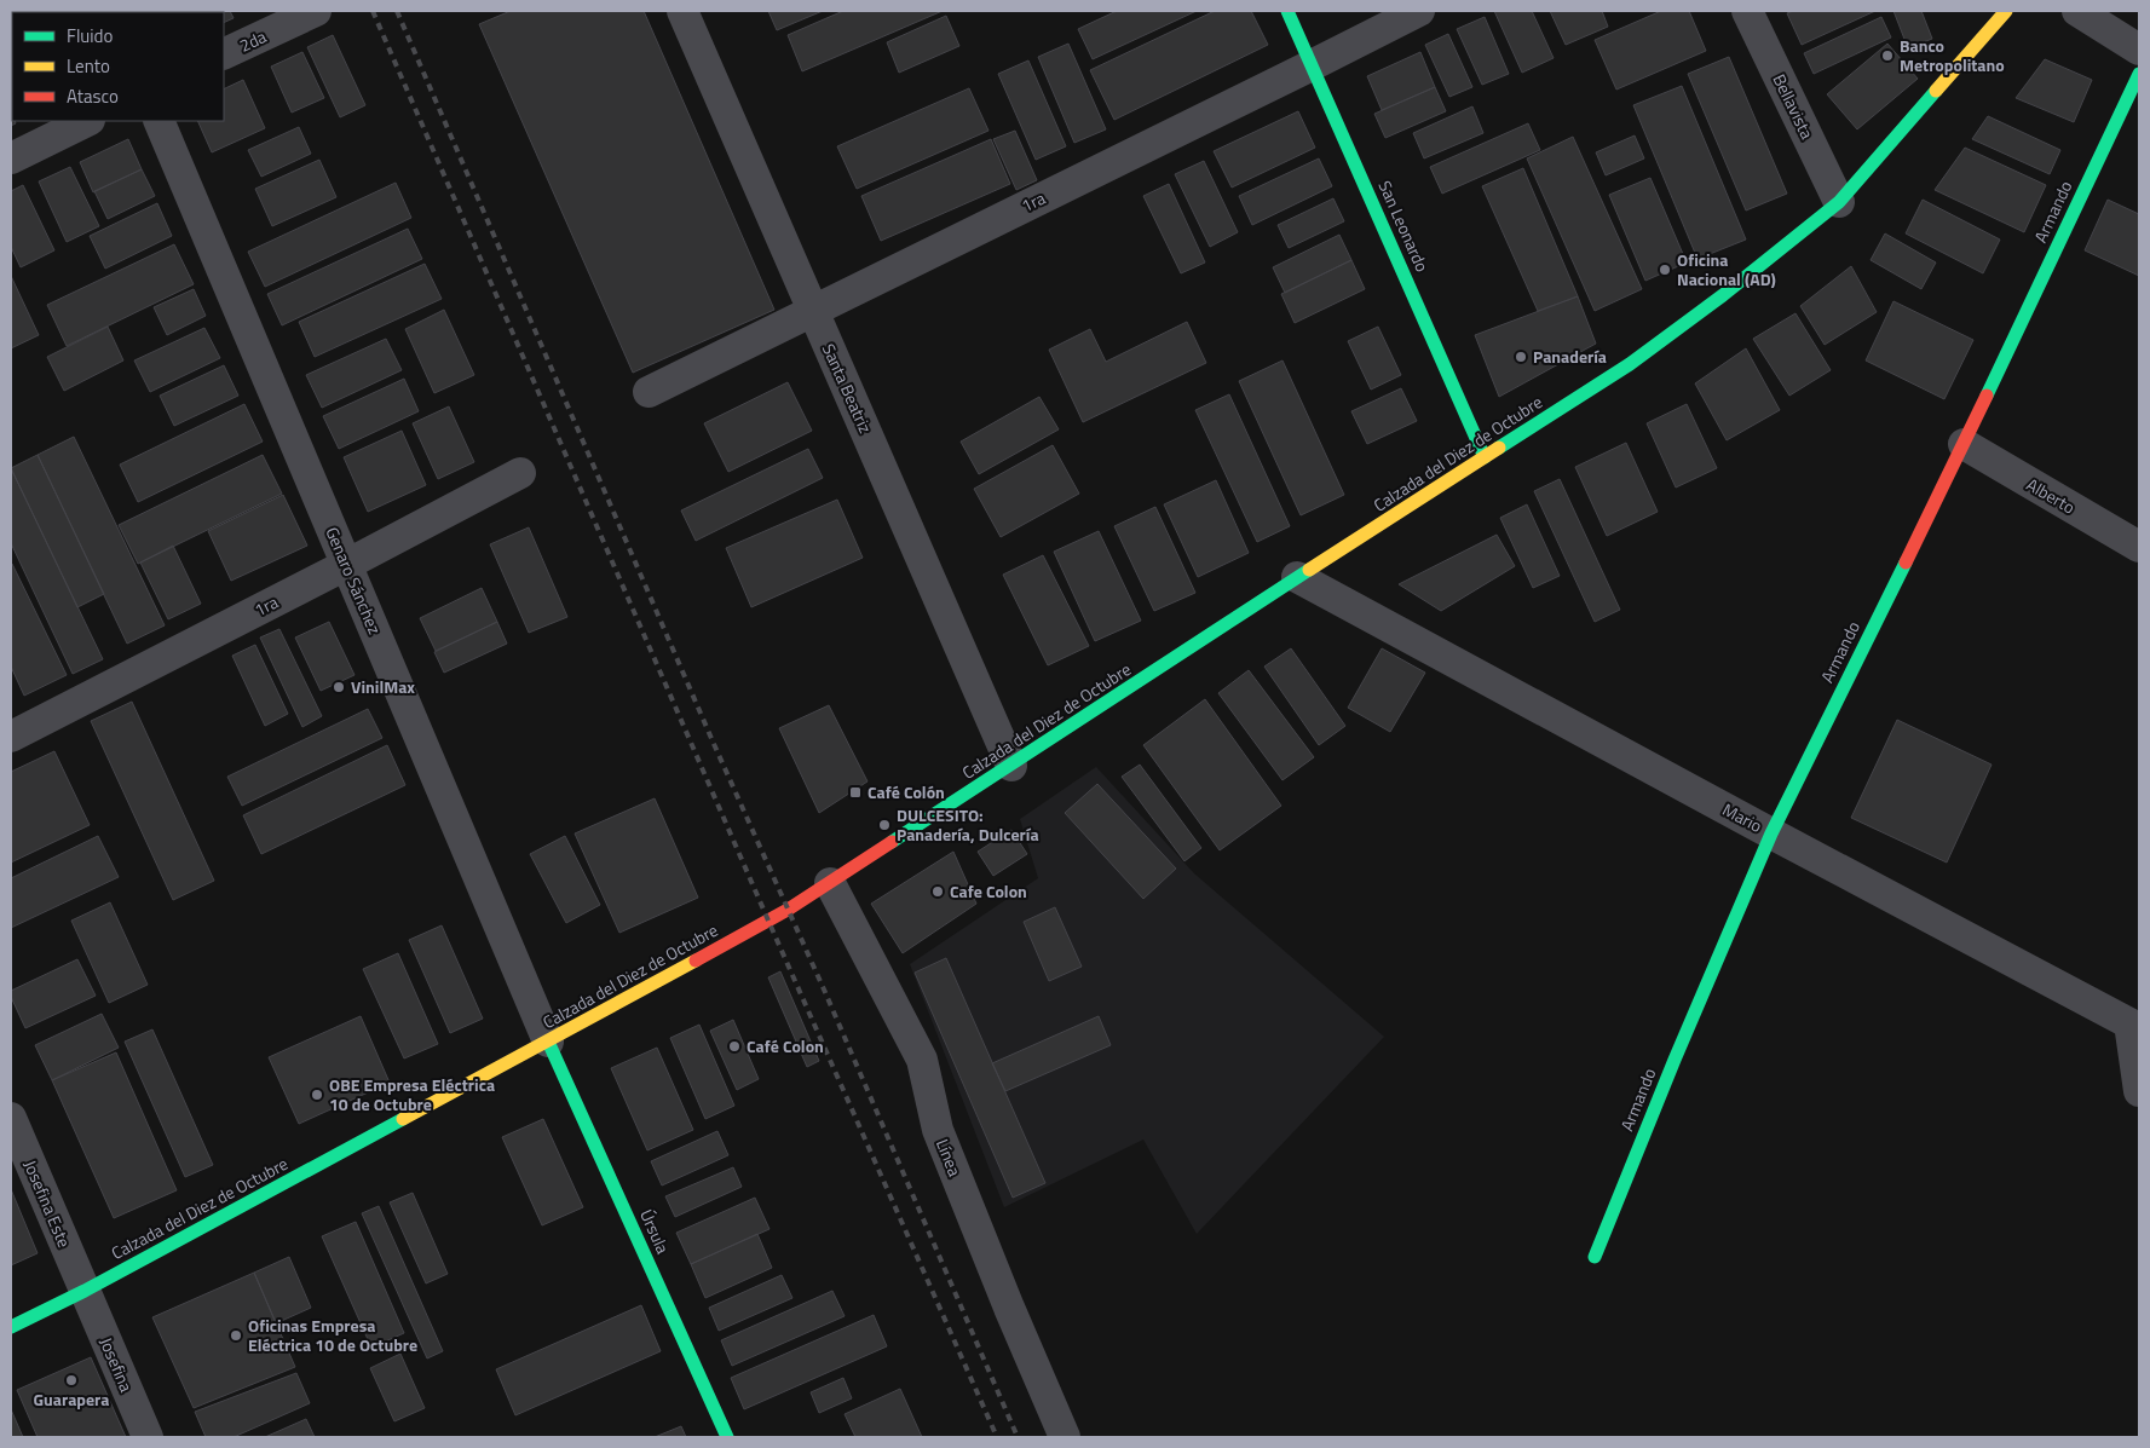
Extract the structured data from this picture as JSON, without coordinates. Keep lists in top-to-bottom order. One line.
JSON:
{"streets":{"main road":["Armando","San Leonardo","Calzada del Diez de Octubre","Úrsula"],"street":["2da","Bellavista","1ra","Santa Beatriz","Alberto","Genaro Sánchez","Mario","Línea","Josefina Este","Josefina"]},"crossings":[["Bellavista","Calzada del Diez de Octubre"],["1ra","San Leonardo"],["1ra","Santa Beatriz"],["1ra","Genaro Sánchez"],["Armando","Alberto"],["Armando","Mario"],["San Leonardo","Calzada del Diez de Octubre"],["Santa Beatriz","Calzada del Diez de Octubre"],["Calzada del Diez de Octubre","Genaro Sánchez"],["Calzada del Diez de Octubre","Mario"],["Calzada del Diez de Octubre","Línea"],["Calzada del Diez de Octubre","Josefina Este"],["Calzada del Diez de Octubre","Úrsula"],["Calzada del Diez de Octubre","Josefina"],["Genaro Sánchez","Úrsula"],["Josefina Este","Josefina"]],"places":{"other":["Banco Metropolitano","Oficina Nacional (AD)","Panadería","VinilMax","DULCESITO: Panadería, Dulcería","Cafe Colon","Café Colon","OBE Empresa Eléctrica 10 de Octubre","Oficinas Empresa Eléctrica 10 de Octubre","Guarapera"],"transit":["Café Colón"]},"legend":["Fluido","Lento","Atasco"]}
